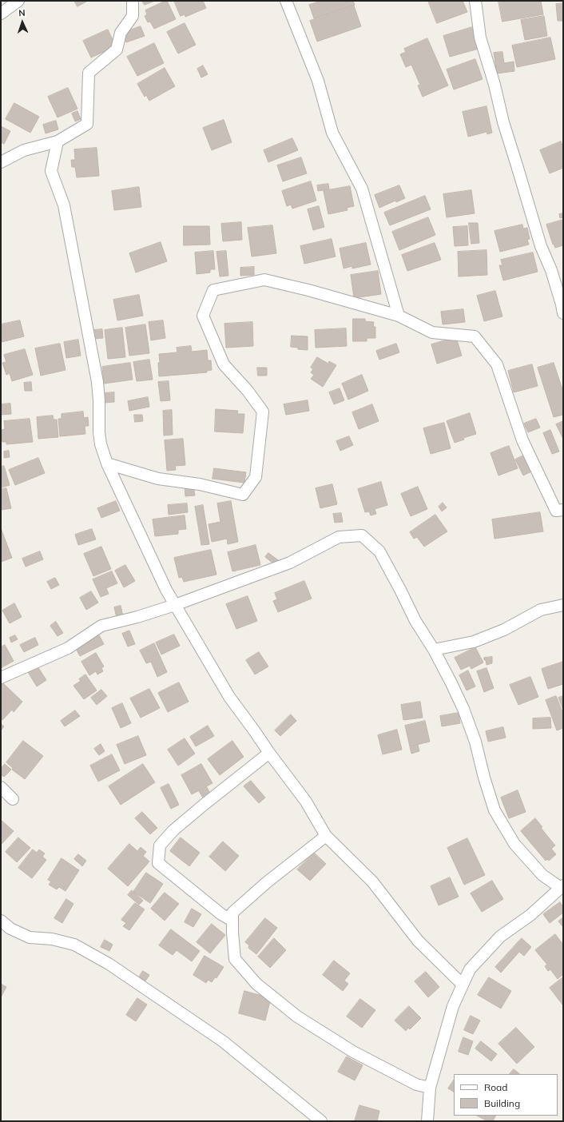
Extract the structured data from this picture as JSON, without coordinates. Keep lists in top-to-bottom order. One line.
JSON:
{"legend":["Road","Building"],"north":"top"}
